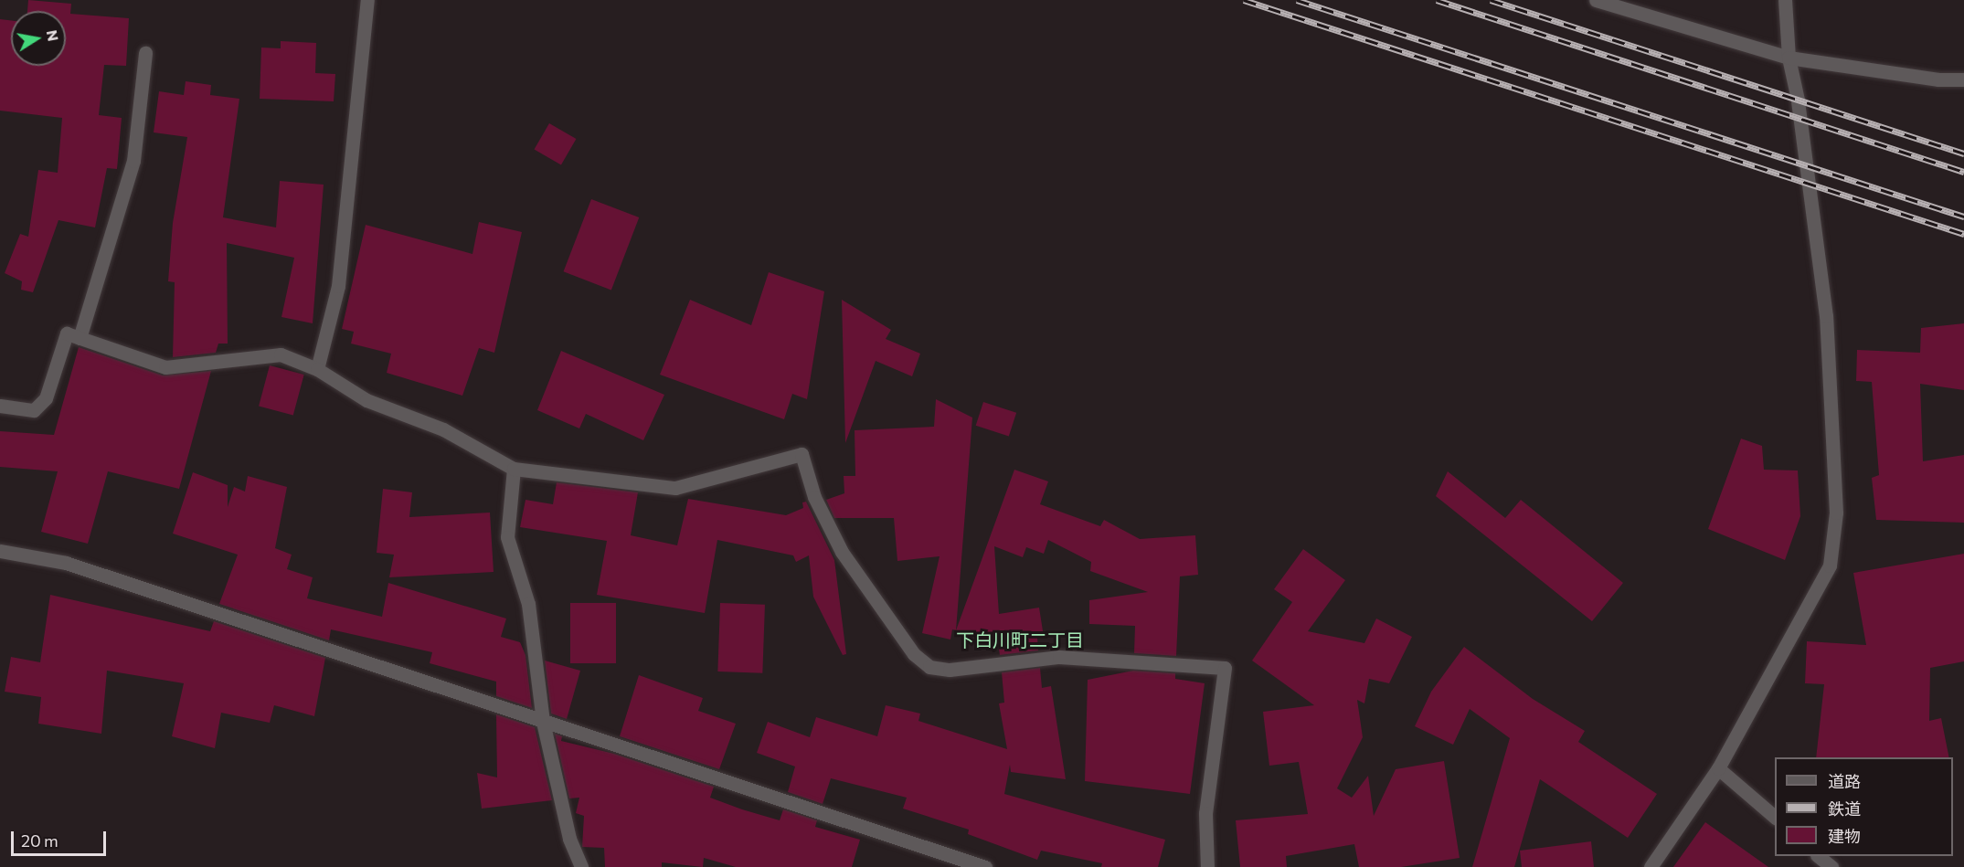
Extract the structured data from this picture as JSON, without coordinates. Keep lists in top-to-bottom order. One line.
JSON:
{"districts":["下白川町二丁目"],"legend":["道路","鉄道","建物"],"scale_bar":"20 m","north":"right"}
